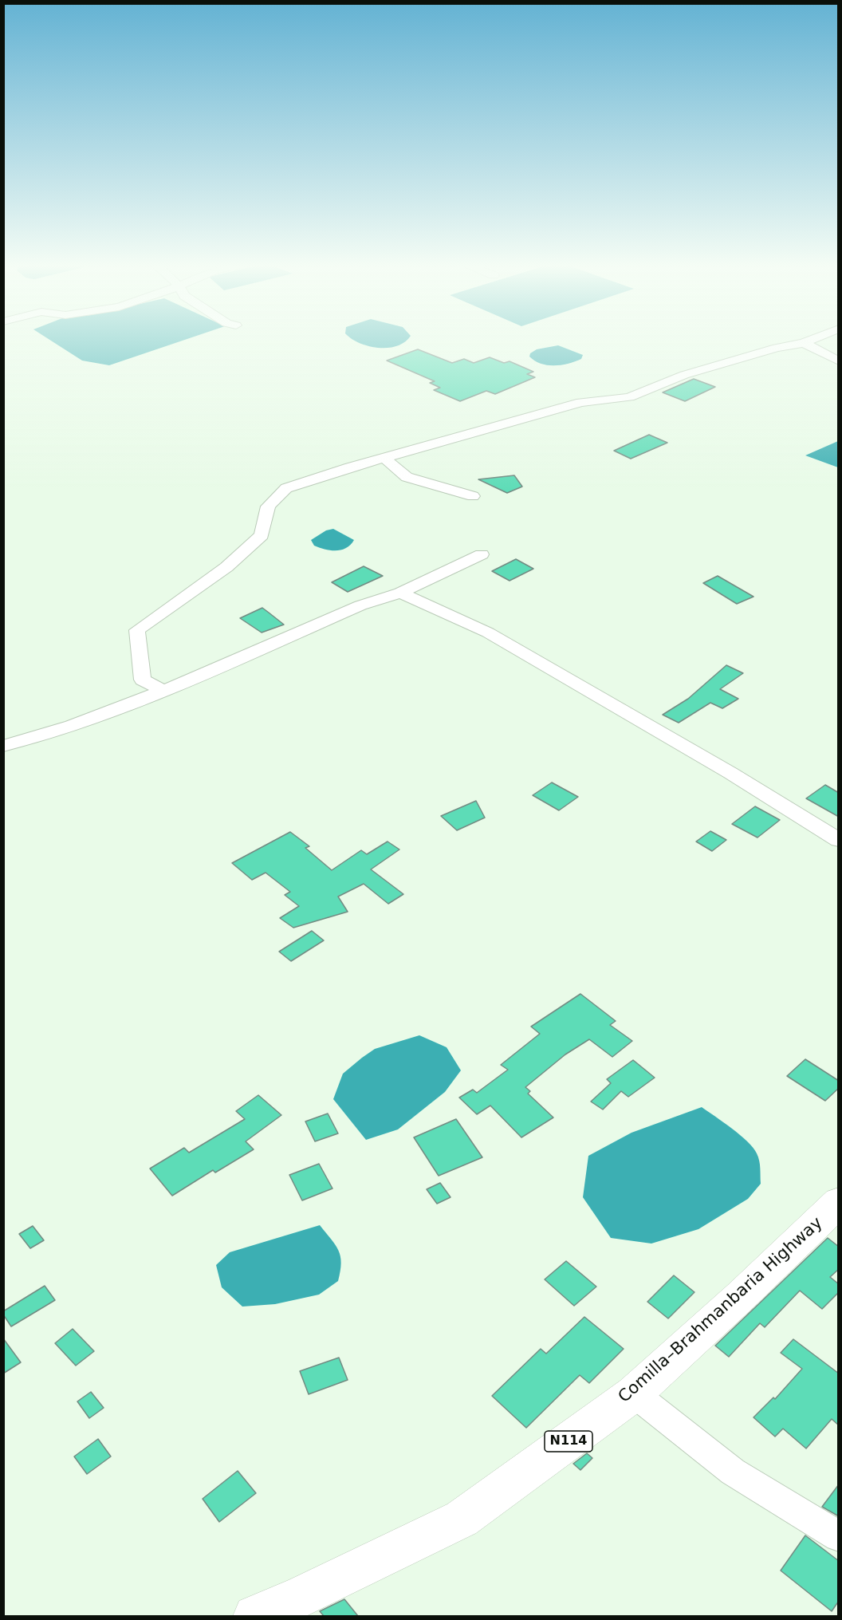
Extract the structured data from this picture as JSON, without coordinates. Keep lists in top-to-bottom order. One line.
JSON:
{"streets":{"highway":["Comilla–Brahmanbaria Highway","N114"]}}
